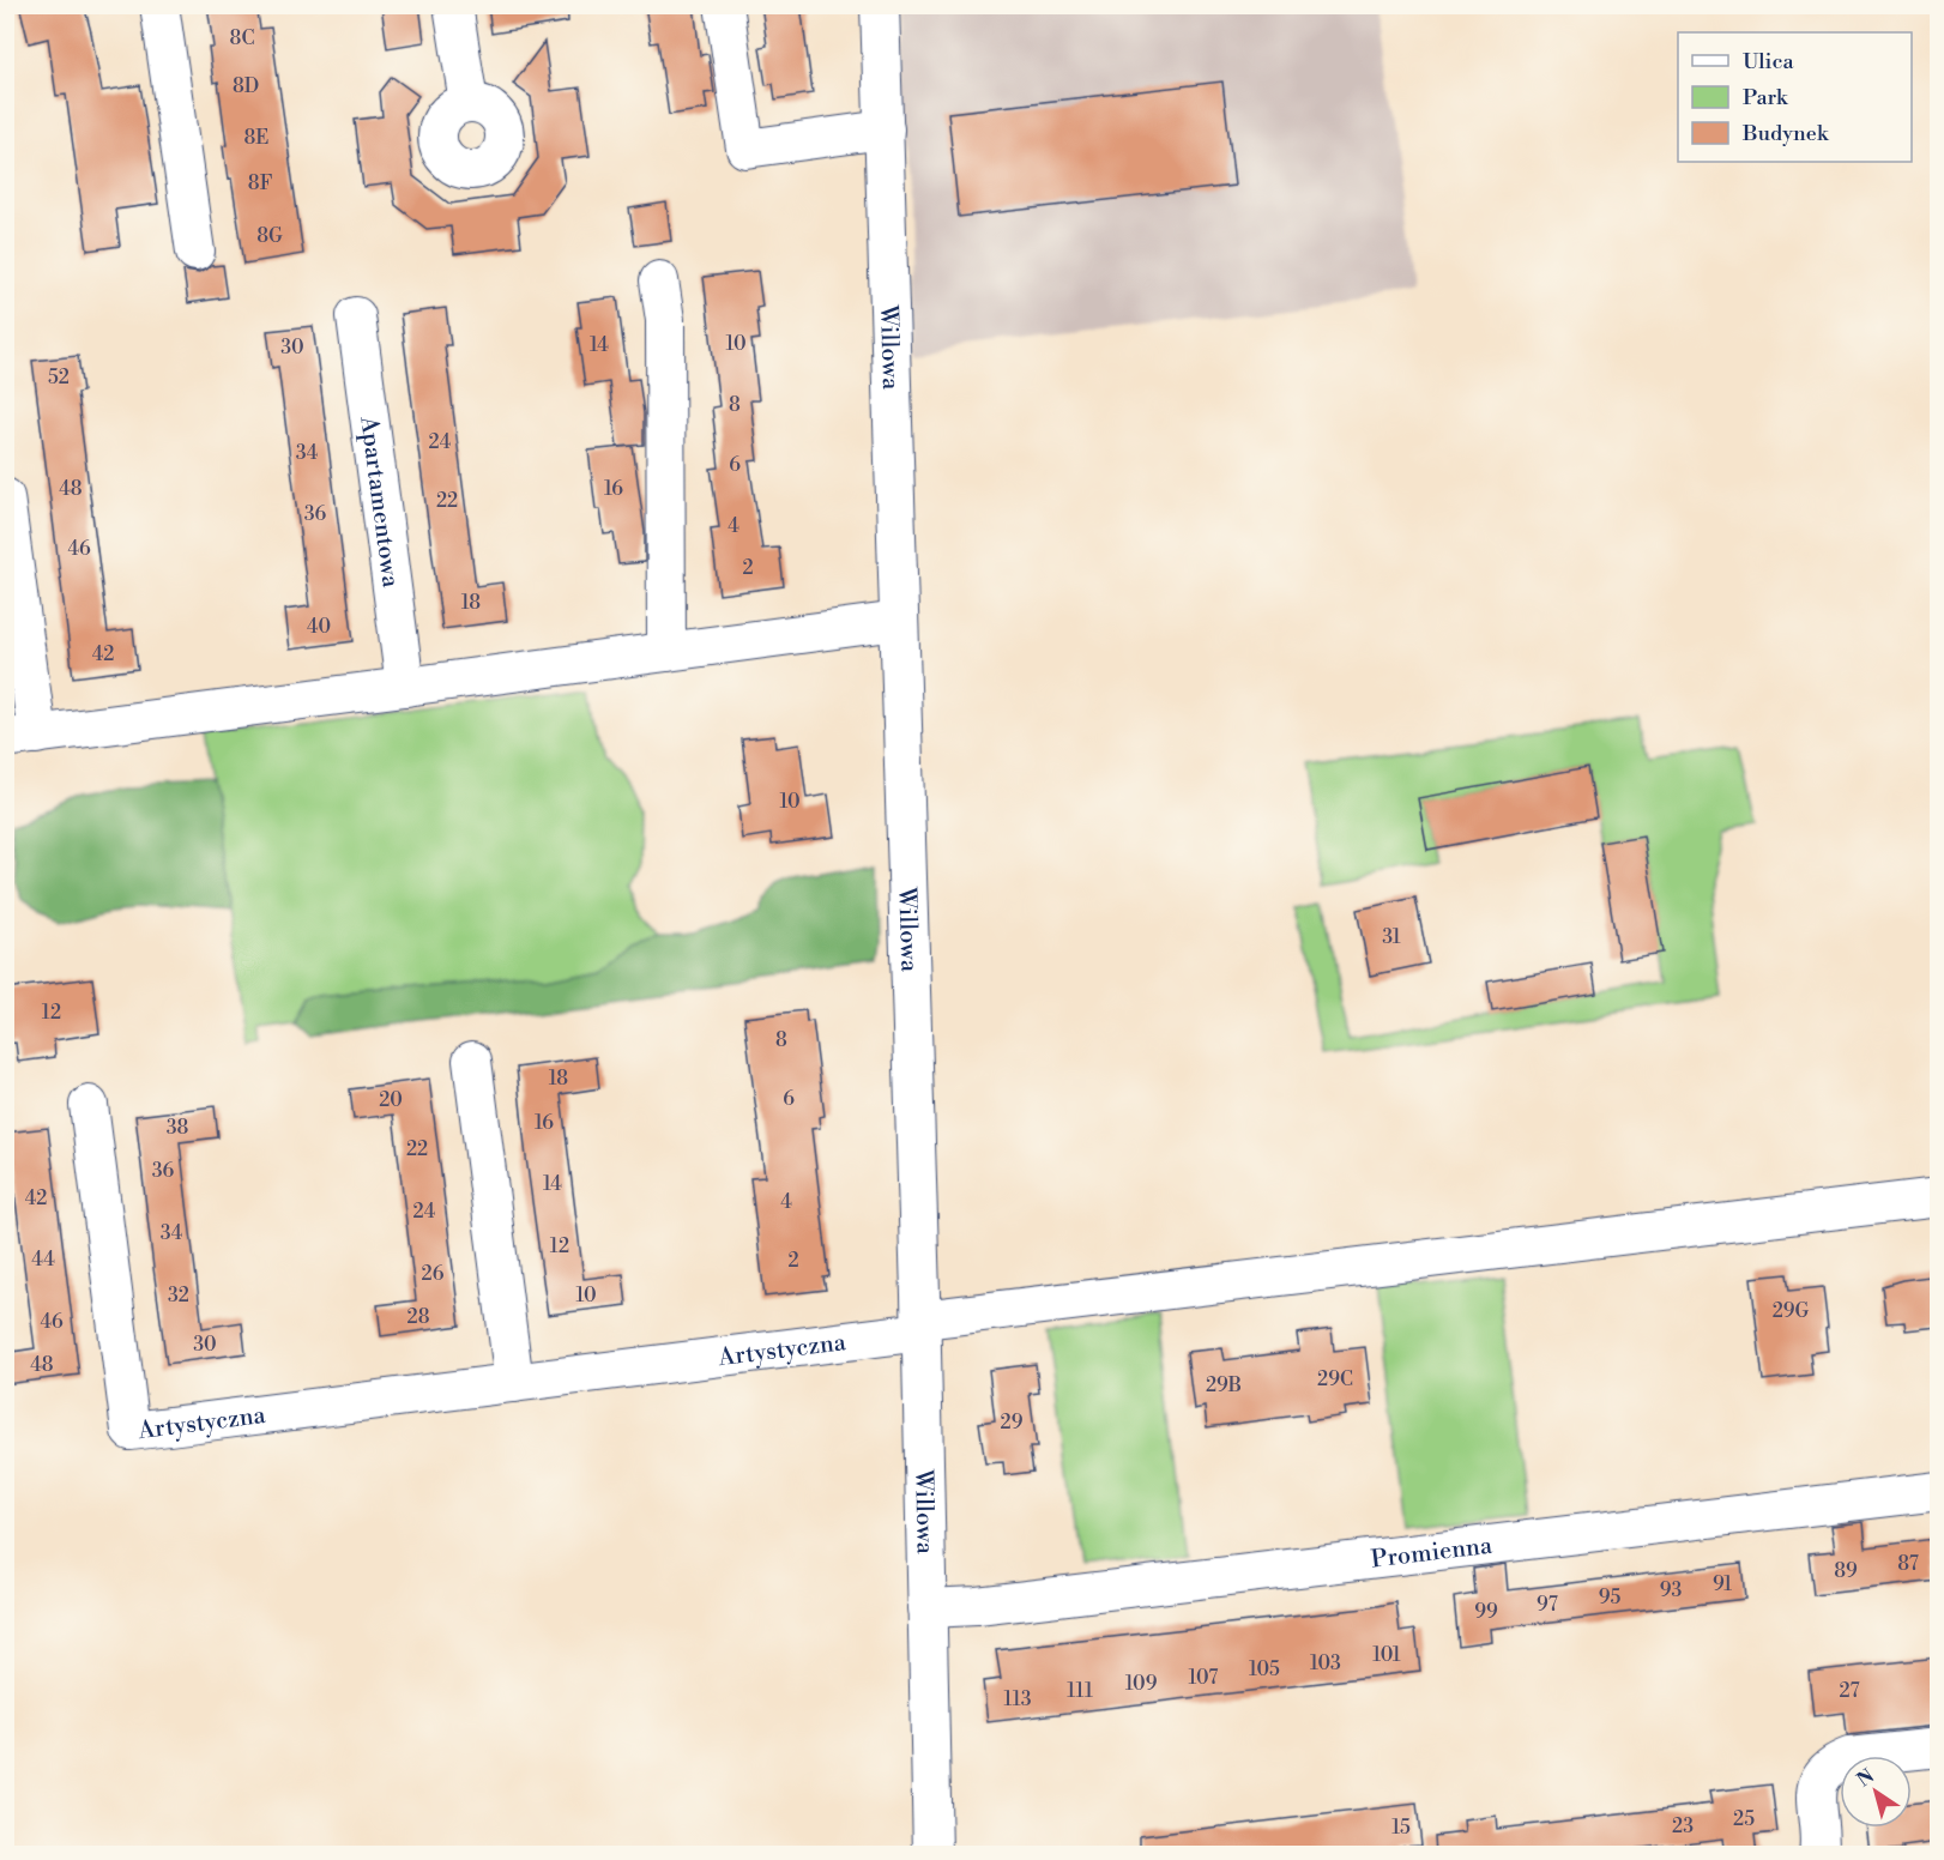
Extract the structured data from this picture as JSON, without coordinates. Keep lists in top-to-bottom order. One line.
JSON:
{"streets":{"street":["Willowa","Apartamentowa","Artystyczna","Promienna"]},"crossings":[["Willowa","Artystyczna"],["Willowa","Promienna"]],"house_numbers":["8C","8D","8E","8F","8G","10","14","30","52","8","24","34","6","48","16","22","36","4","46","2","18","40","42","10","31","12","8","18","6","20","16","38","22","36","14","42","4","24","34","12","44","2","26","32","10","29G","28","46","30","48","29C","29B","29","87","89","91","93","95","97","99","101","103","105","107","109","111","27","113","25","23","15"],"legend":["Ulica","Park","Budynek"],"north":"top left"}
